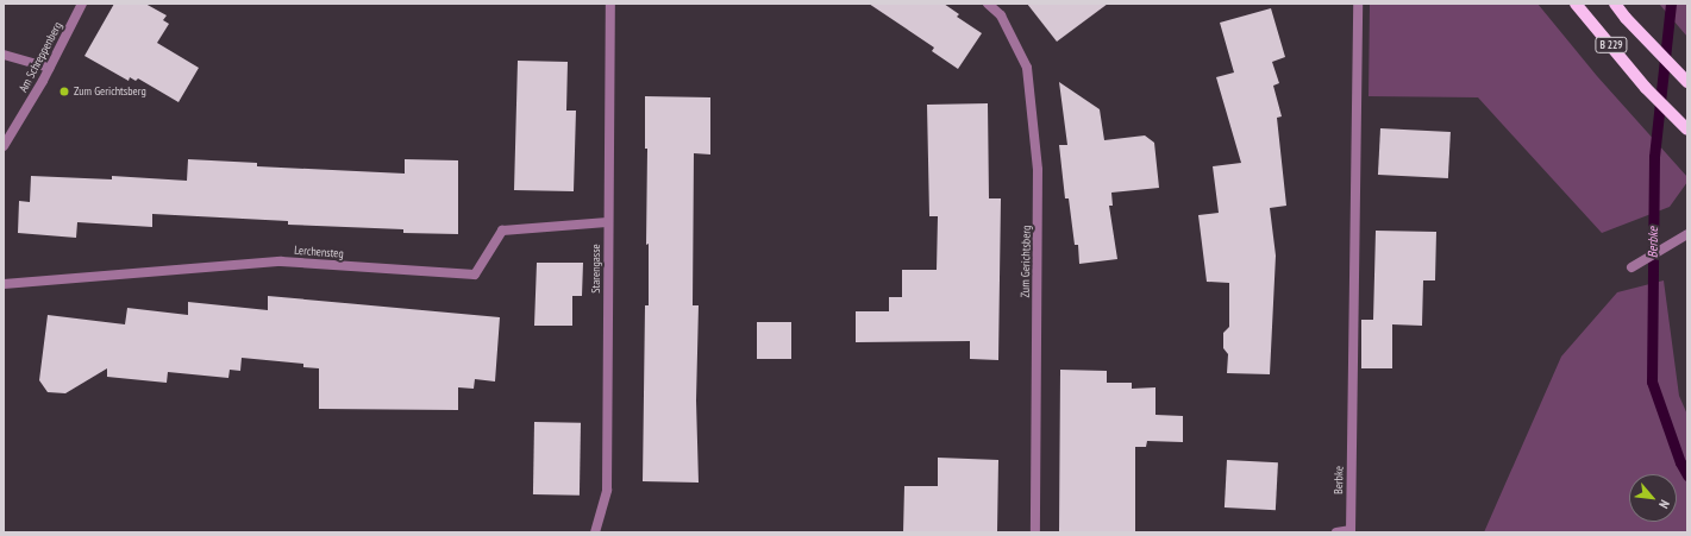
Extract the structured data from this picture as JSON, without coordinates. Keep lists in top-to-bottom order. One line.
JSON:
{"streets":{"main road":["B 229"],"street":["Am Schreppenberg","Lerchensteg","Zum Gerichtsberg","Starengasse","Berbke"]},"crossings":[["Lerchensteg","Starengasse"]],"water":["Berbke"],"places":["Zum Gerichtsberg"],"north":"bottom right"}
